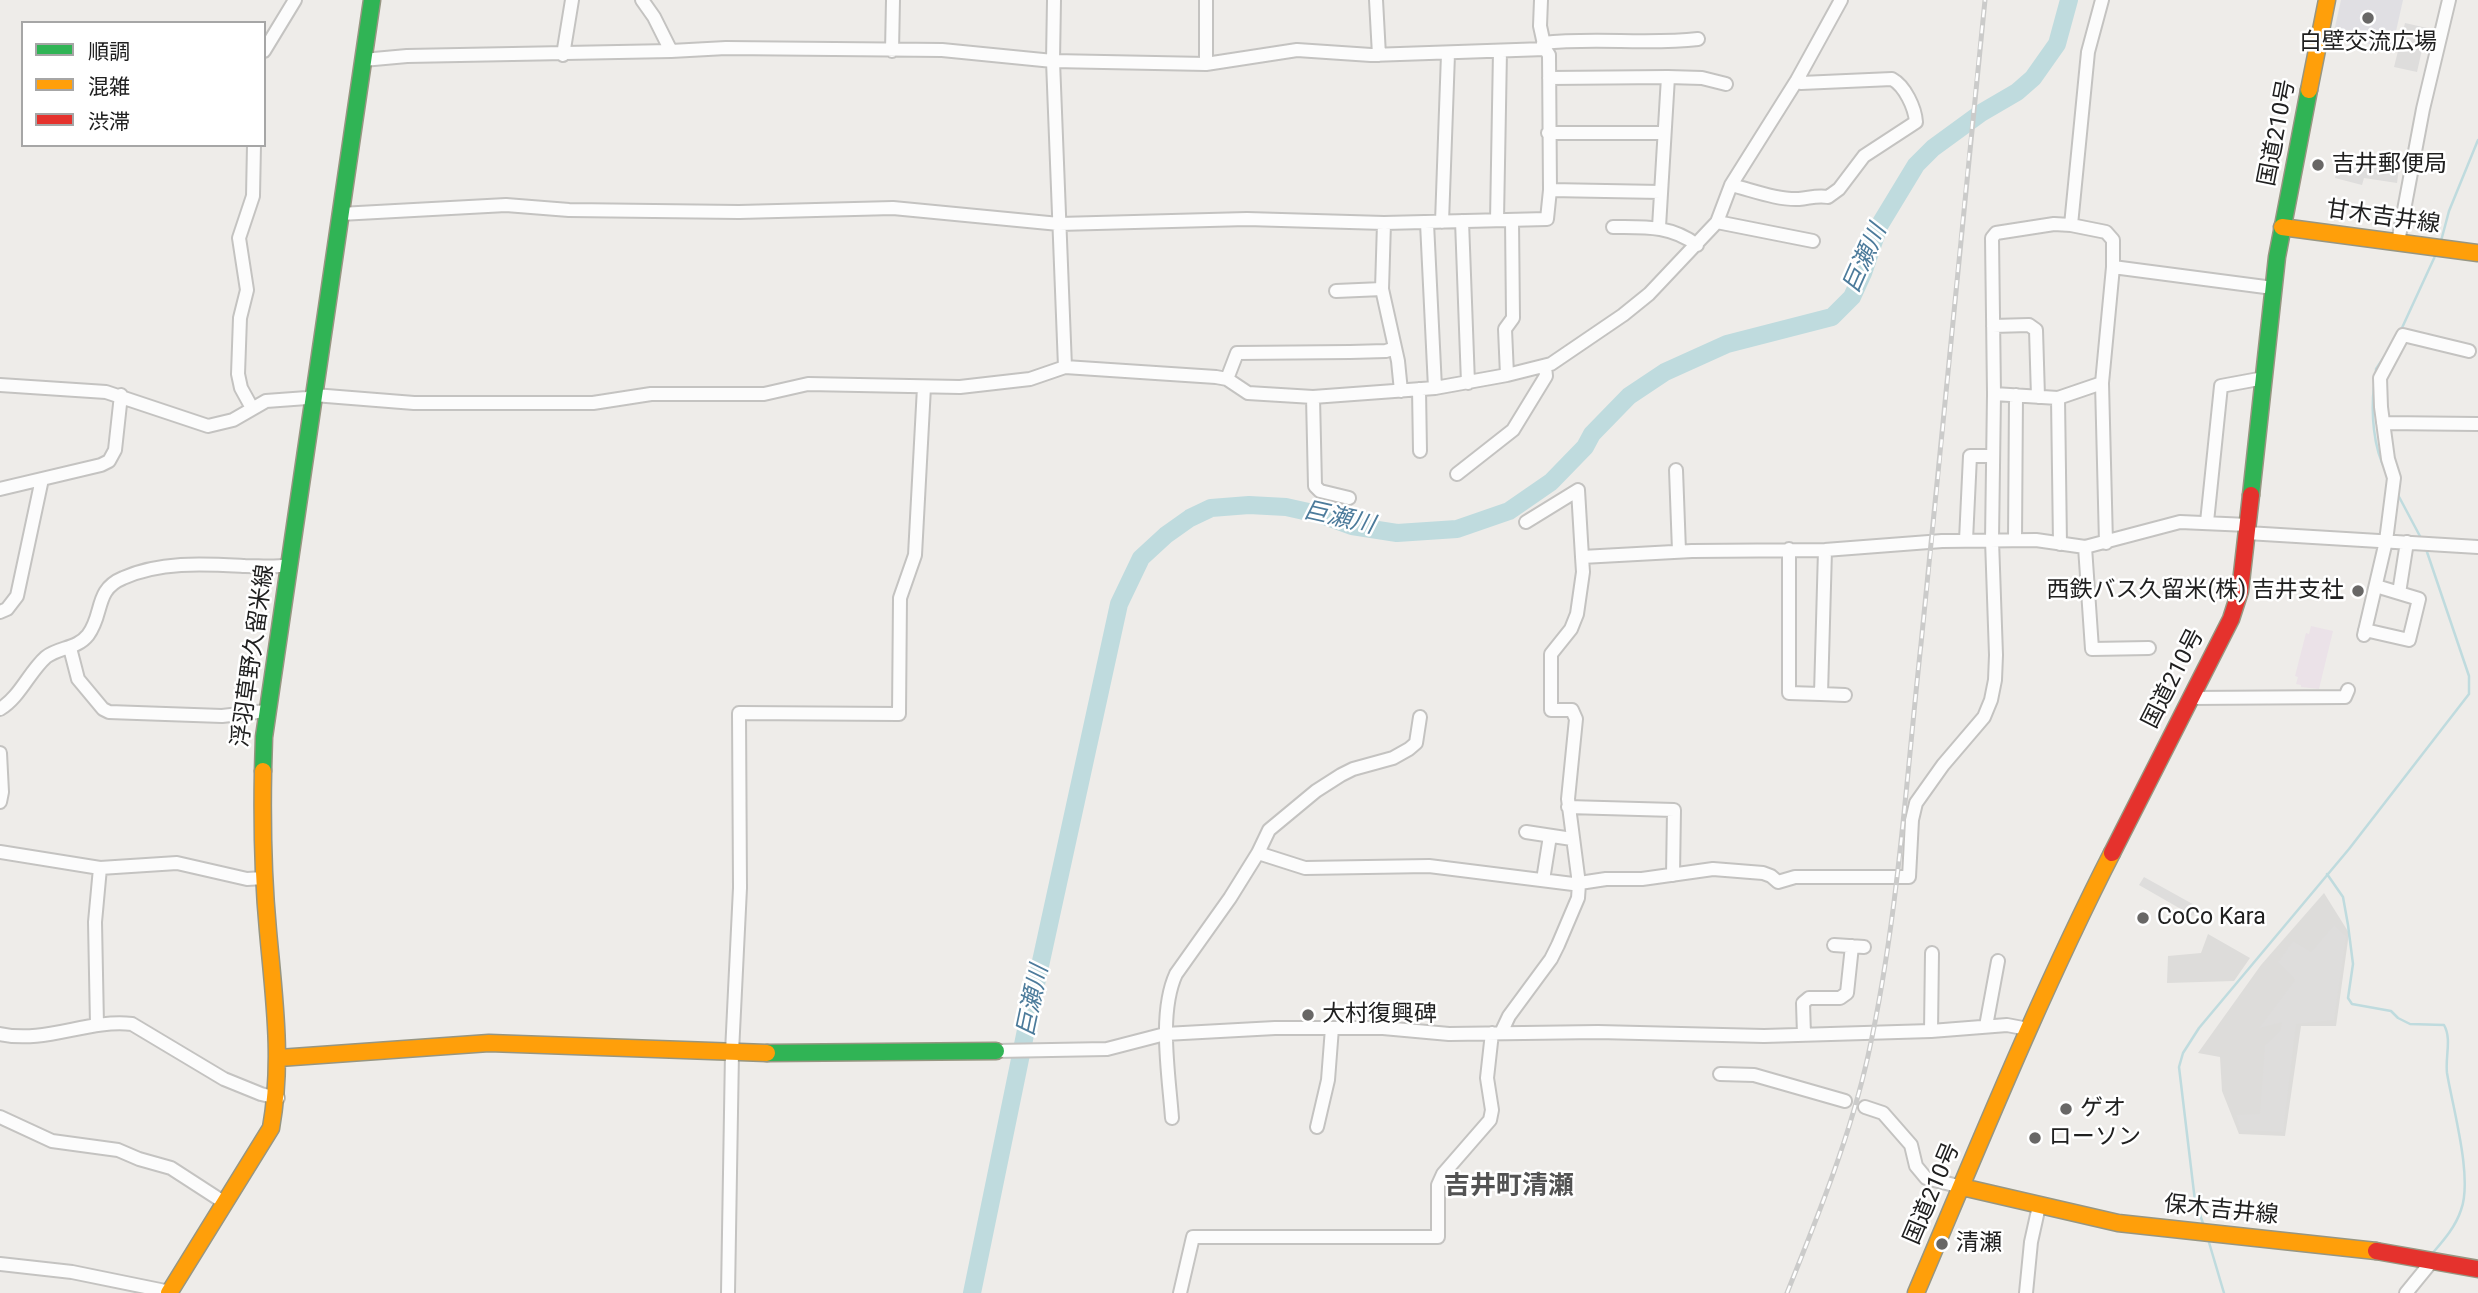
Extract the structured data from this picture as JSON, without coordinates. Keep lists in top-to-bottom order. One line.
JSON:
{"streets":{"main road":["国道210号","甘木吉井線","浮羽草野久留米線","保木吉井線"]},"crossings":[["国道210号","甘木吉井線"],["国道210号","保木吉井線"]],"districts":["吉井町清瀬"],"water":["巨瀬川"],"places":["白壁交流広場","吉井郵便局","西鉄バス久留米(株) 吉井支社","CoCo Kara","大村復興碑","ゲオ","ローソン","清瀬"],"legend":["順調","混雑","渋滞"]}
